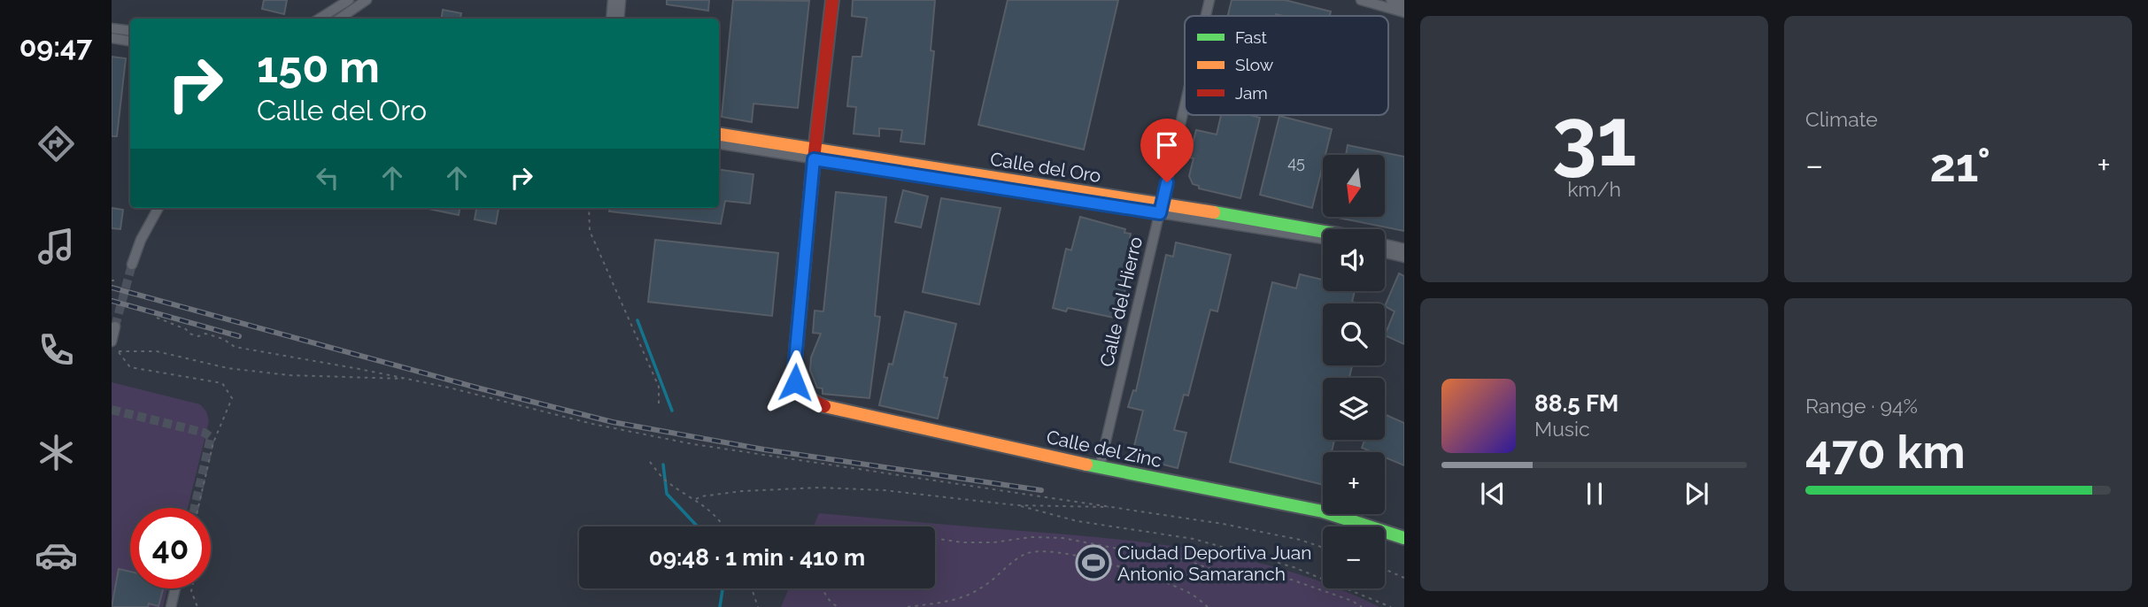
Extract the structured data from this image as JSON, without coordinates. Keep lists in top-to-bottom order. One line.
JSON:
{"streets":{"street":["Calle del Oro","Calle del Hierro","Calle del Zinc"]},"crossings":[["Calle del Oro","Calle del Hierro"],["Calle del Oro","Calle del Zinc"],["Calle del Hierro","Calle del Zinc"]],"places":{"sports":["Ciudad Deportiva Juan Antonio Samaranch"]},"house_numbers":["45"],"legend":["Fast","Slow","Jam"],"north":"bottom","page":{"tabs":"09:47","tile":[["31","km/h"],"Climate",["Range · 94%","470 km"]],"turn":["150 m","Calle del Oro"],"heat":["−","21°","+"],"map_buttons":["+","−"],"song":["88.5 FM","Music"],"limit":"40","trip":"09:48 · 1 min · 410 m"}}
